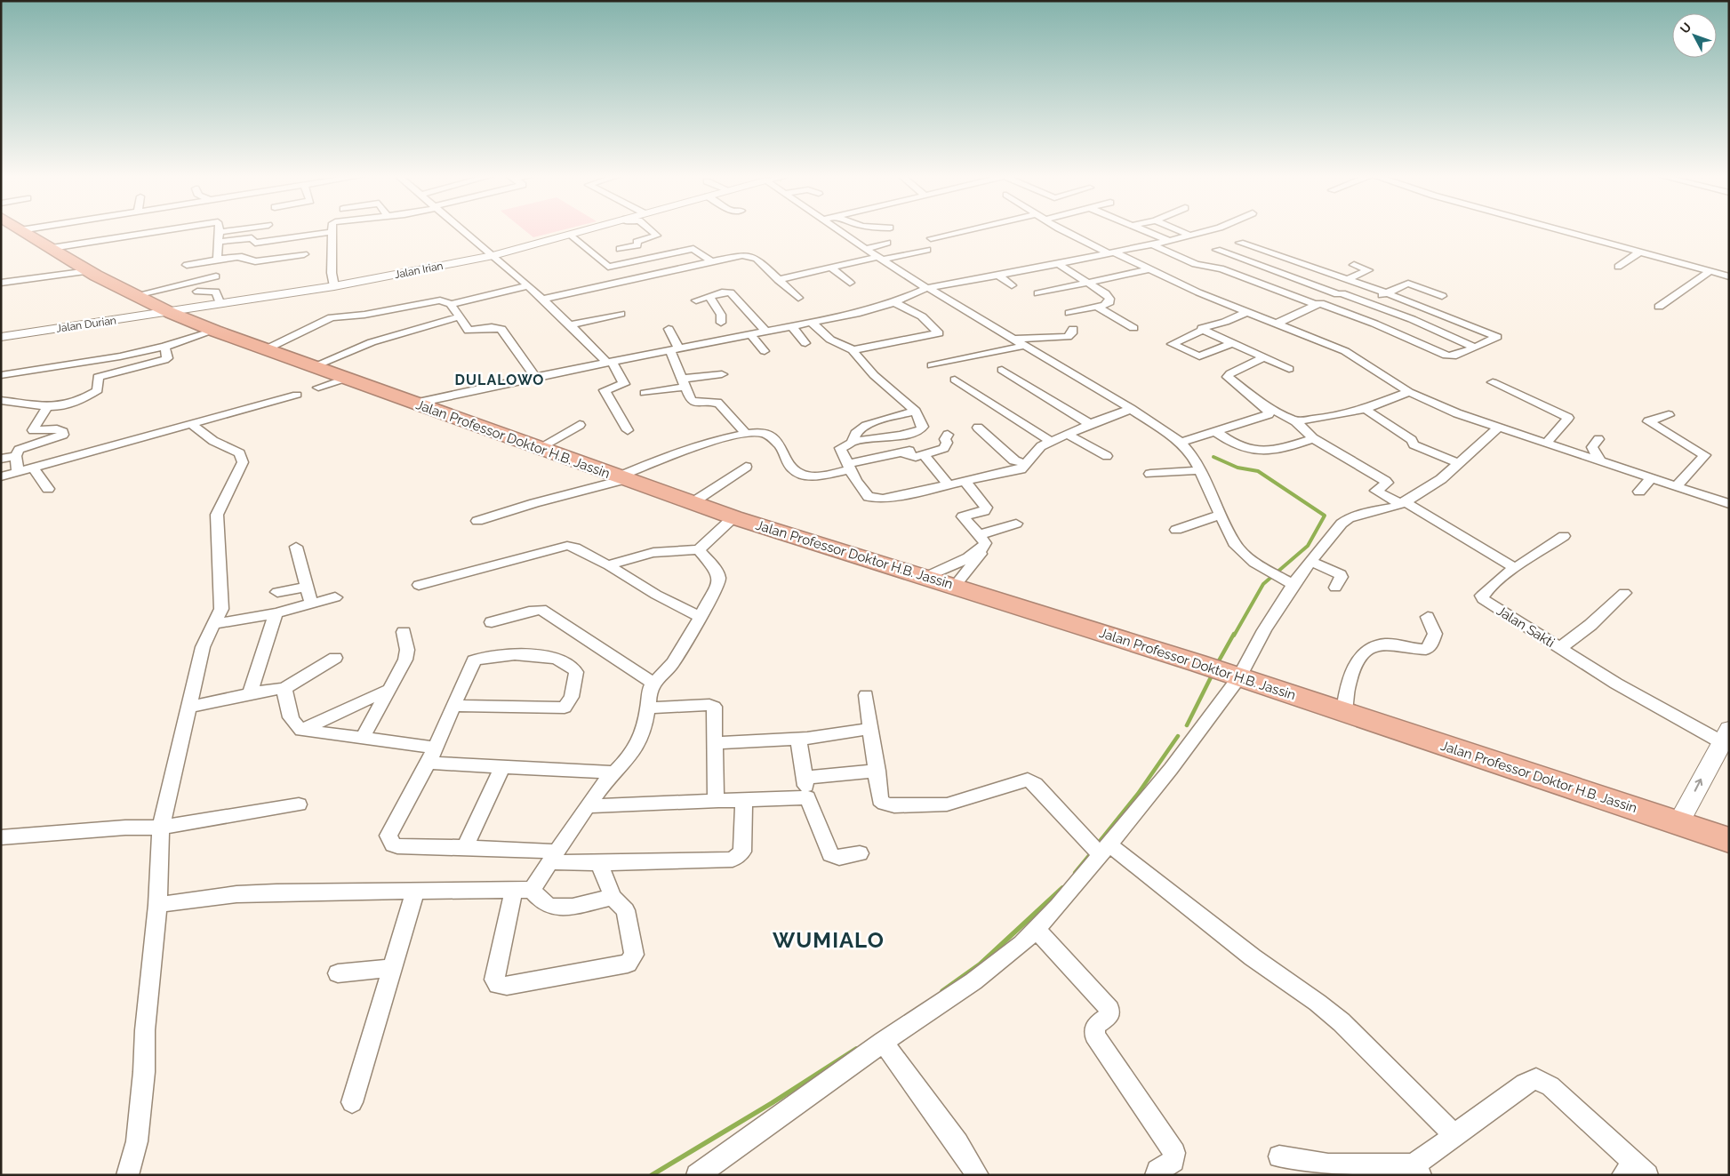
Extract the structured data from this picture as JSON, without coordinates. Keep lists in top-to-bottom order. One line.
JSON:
{"streets":{"highway":["Jalan Professor Doktor H.B. Jassin"],"street":["Jalan Irian","Jalan Durian","Jalan Sakti"]},"crossings":[["Jalan Irian","Jalan Durian"],["Jalan Irian","Jalan Professor Doktor H.B. Jassin"],["Jalan Durian","Jalan Professor Doktor H.B. Jassin"]],"districts":["DULALOWO","WUMIALO"],"north":"top left"}
